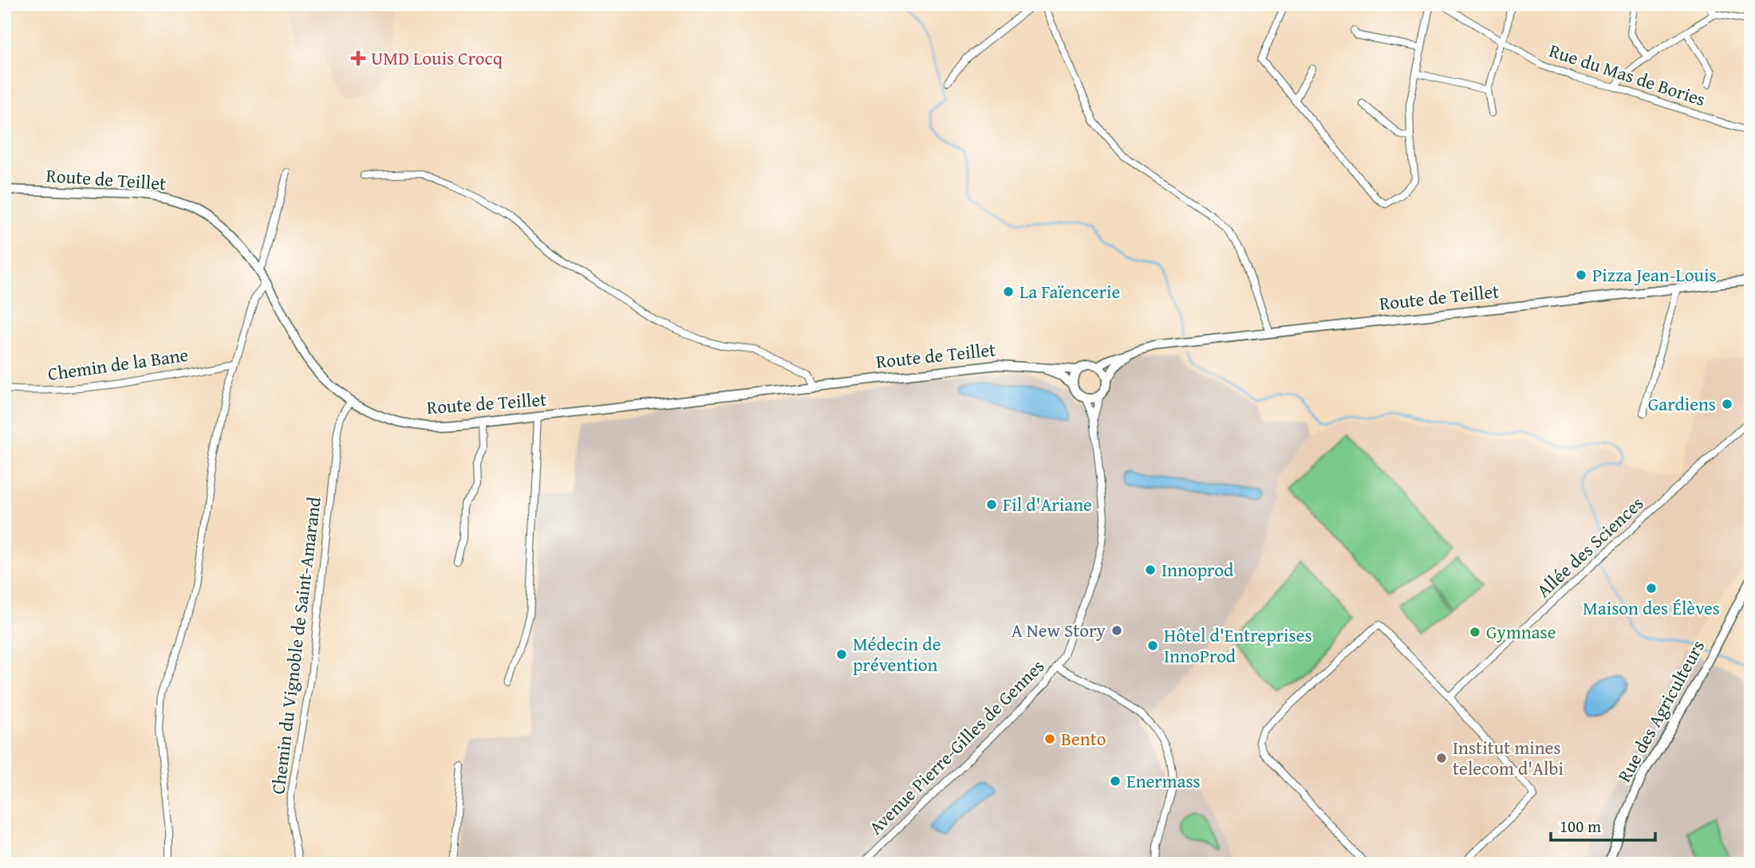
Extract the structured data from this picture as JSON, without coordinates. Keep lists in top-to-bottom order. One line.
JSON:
{"streets":{"main road":["Route de Teillet","Rue des Agriculteurs"],"street":["Rue du Mas de Bories","Chemin de la Bane","Allée des Sciences","Chemin du Vignoble de Saint-Amarand","Avenue Pierre-Gilles de Gennes"]},"crossings":[["Route de Teillet","Chemin du Vignoble de Saint-Amarand"],["Route de Teillet","Avenue Pierre-Gilles de Gennes"]],"places":{"health":["UMD Louis Crocq"],"other":["Pizza Jean-Louis","La Faïencerie","Gardiens","Fil d'Ariane","Innoprod","Maison des Élèves","A New Story","Gymnase","Hôtel d'Entreprises InnoProd","Médecin de prévention","Bento","Institut mines telecom d'Albi","Enermass"]},"scale_bar":"100 m"}
